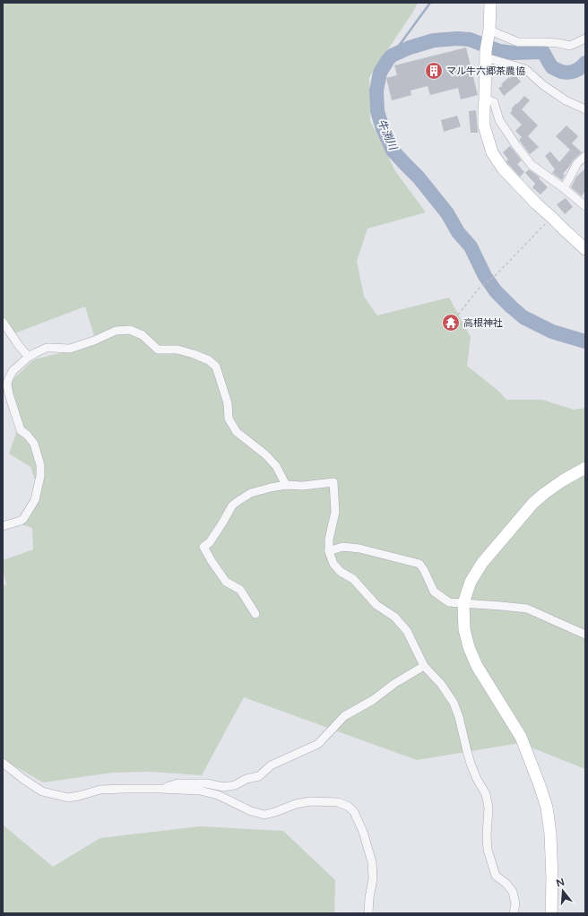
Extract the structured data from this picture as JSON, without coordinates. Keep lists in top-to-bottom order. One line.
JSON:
{"water":["牛渕川"],"places":{"building":["マル牛六郷茶農協"],"temple":["高根神社"]},"north":"top"}
